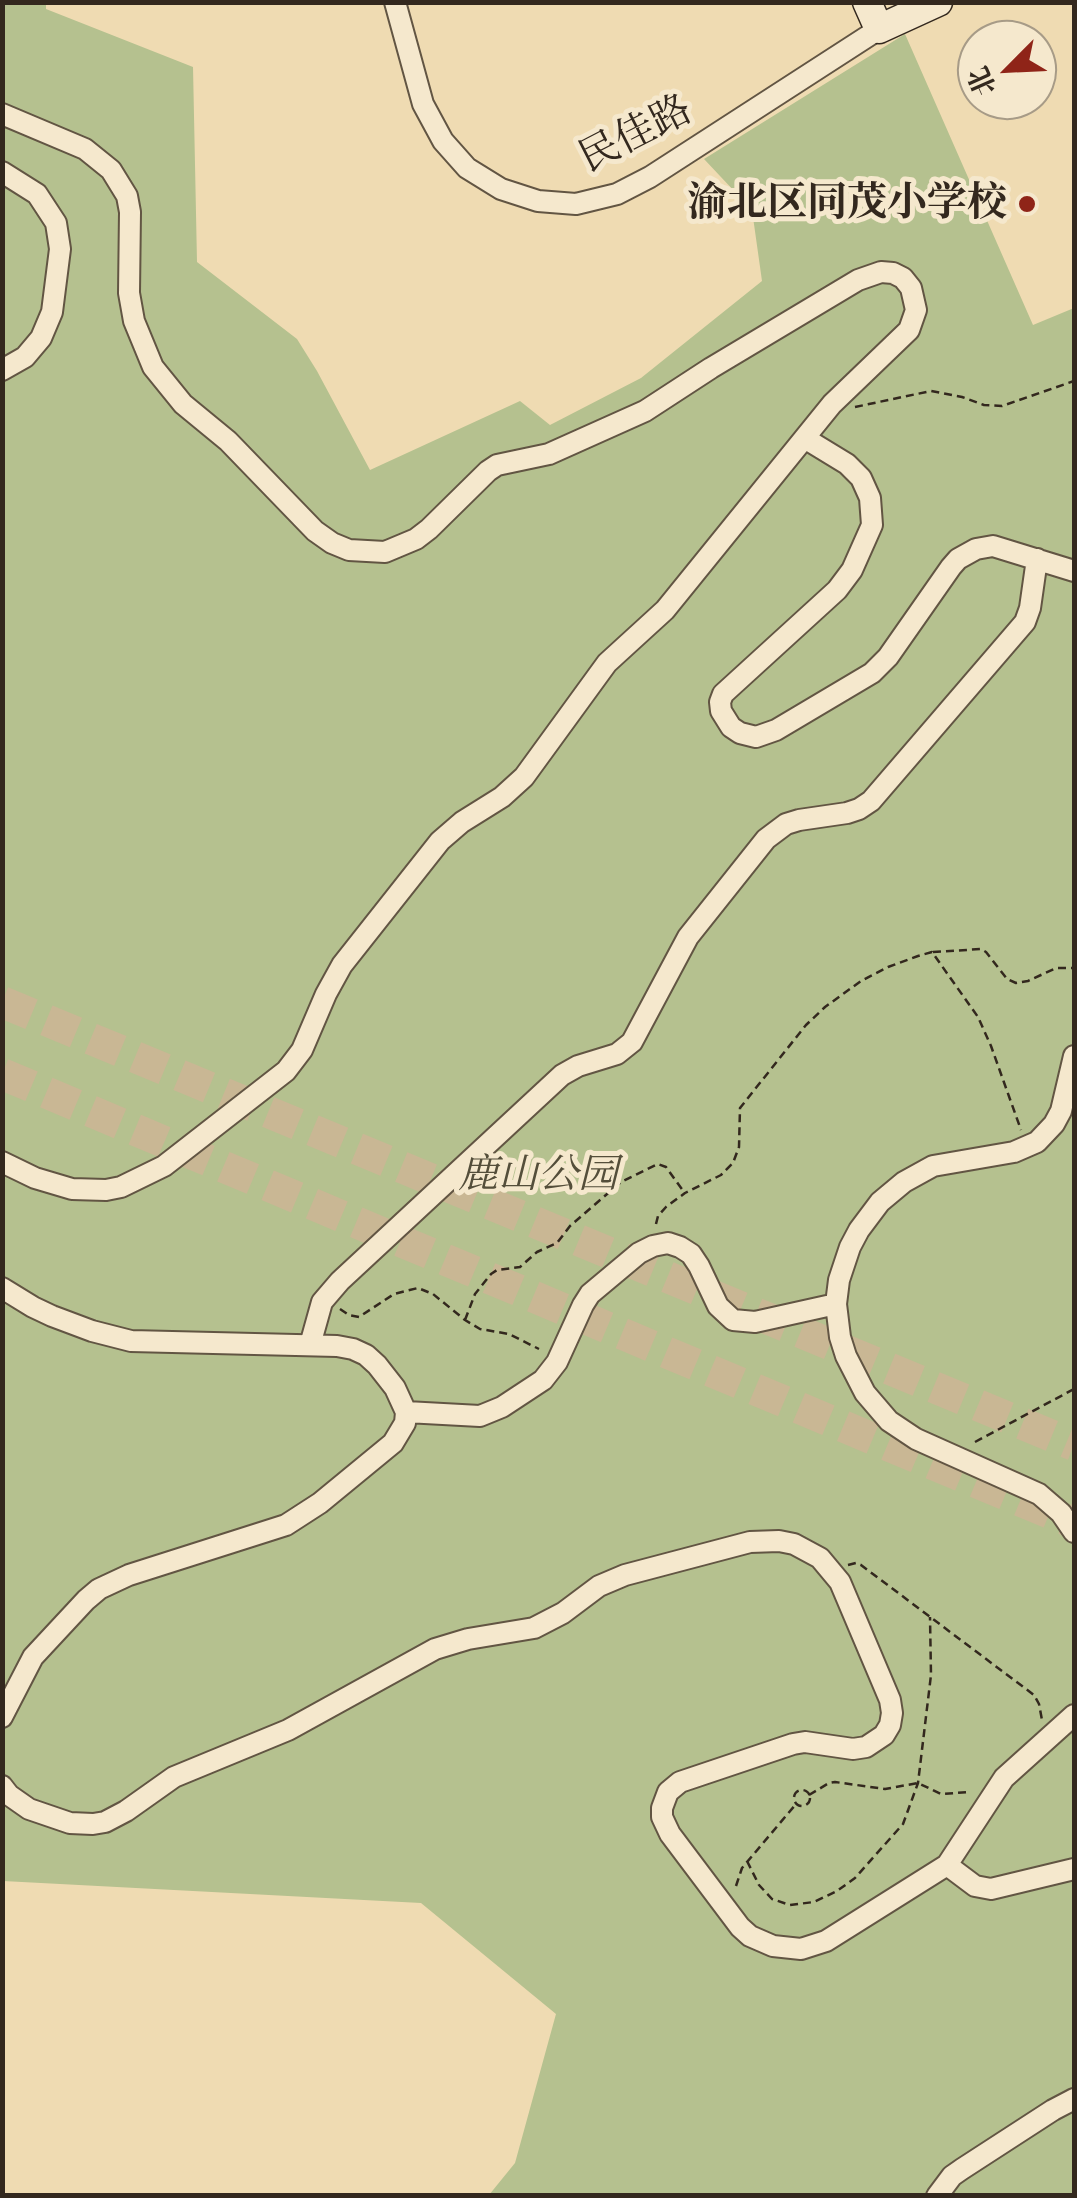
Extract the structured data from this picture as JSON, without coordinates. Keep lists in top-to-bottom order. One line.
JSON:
{"streets":{"street":["民佳路"]},"parks":["鹿山公园"],"places":["渝北区同茂小学校"],"north":"bottom left"}
